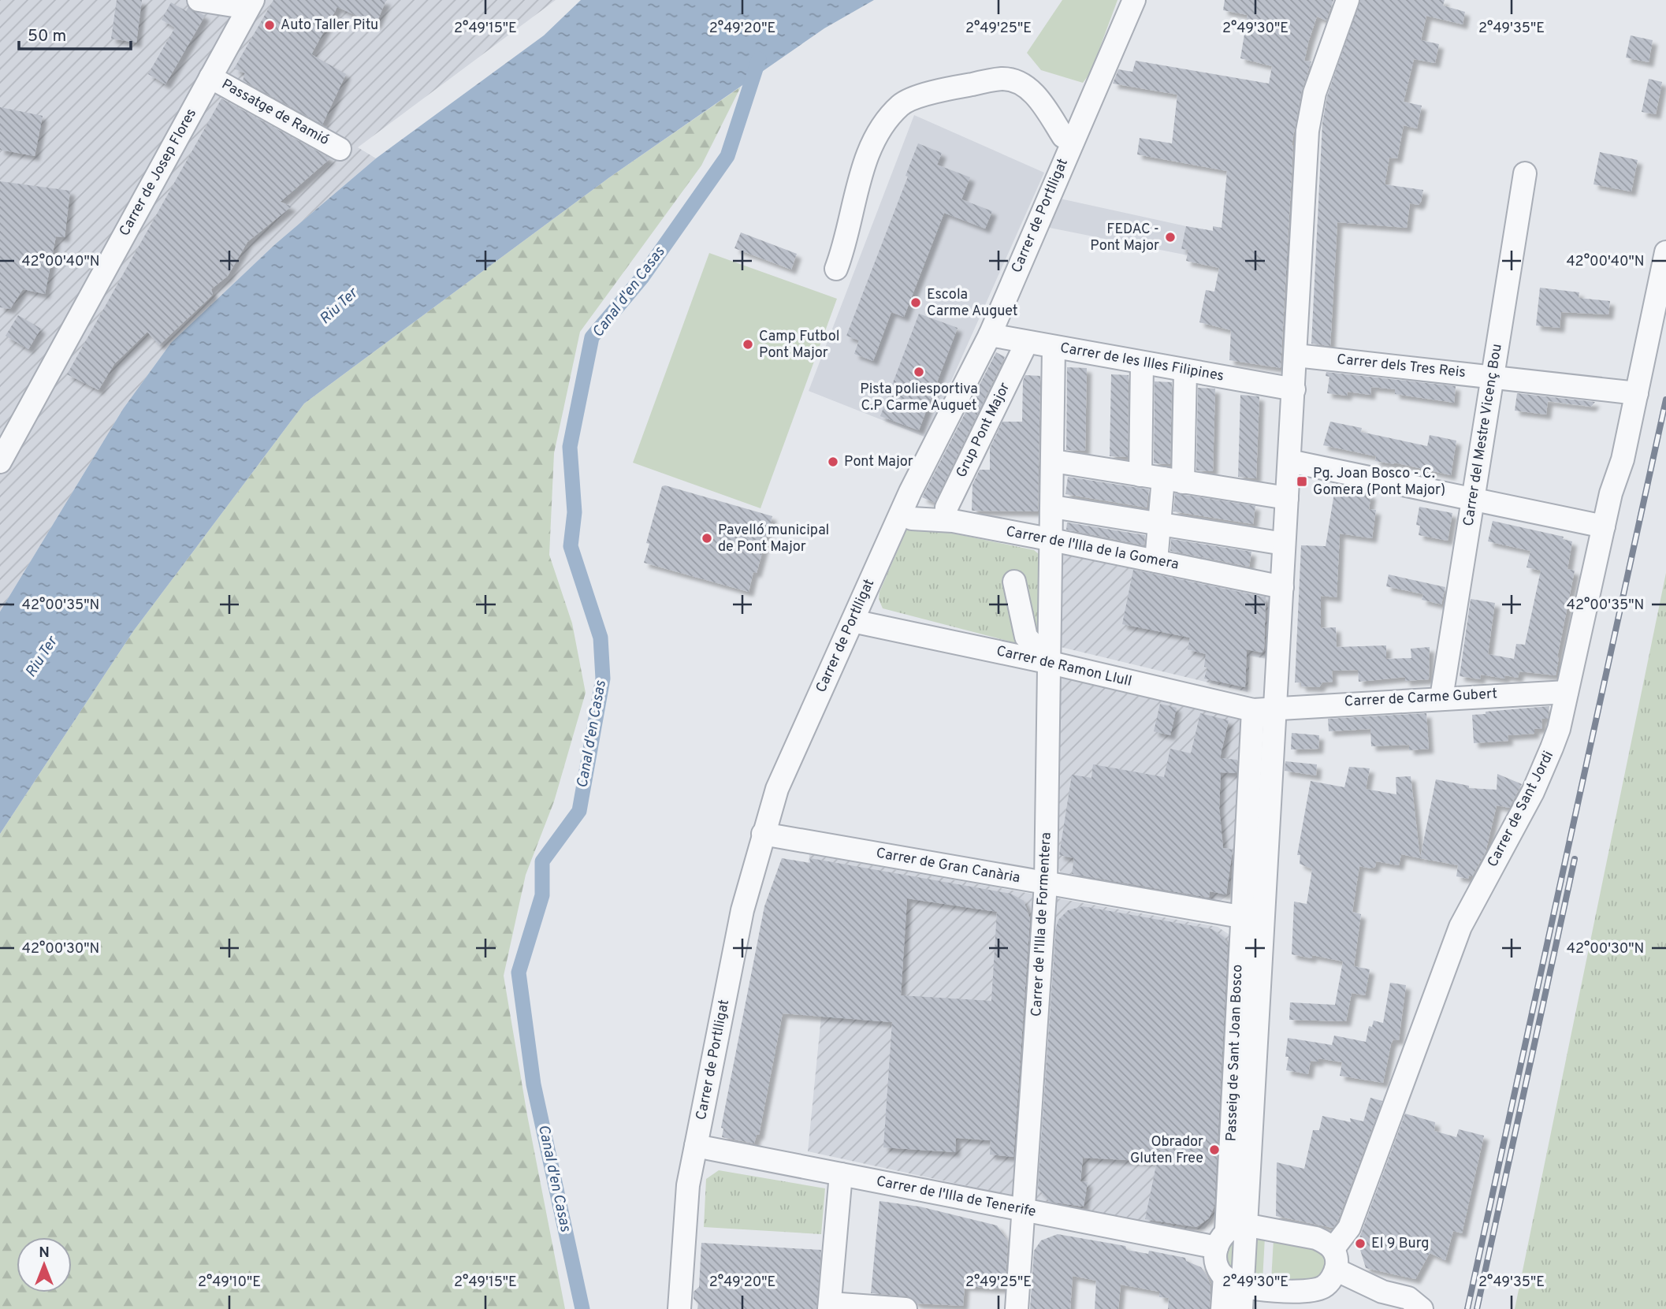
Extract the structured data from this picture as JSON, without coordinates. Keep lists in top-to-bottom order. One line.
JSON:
{"streets":{"street":["Passatge de Ramió","Carrer de Josep Flores","Carrer de Portlligat","Carrer de les Illes Filipines","Carrer dels Tres Reis","Grup Pont Major","Carrer del Mestre Vicenç Bou","Carrer de l'Illa de la Gomera","Carrer de Ramon Llull","Carrer de Carme Gubert","Carrer de Sant Jordi","Carrer de Gran Canària","Carrer de l'Illa de Formentera","Passeig de Sant Joan Bosco","Carrer de l'Illa de Tenerife"]},"crossings":[["Passatge de Ramió","Carrer de Josep Flores"],["Carrer de Portlligat","Carrer de les Illes Filipines"],["Carrer de Portlligat","Carrer de l'Illa de la Gomera"],["Carrer de Portlligat","Carrer de Ramon Llull"],["Carrer de Portlligat","Carrer de Gran Canària"],["Carrer de Portlligat","Carrer de l'Illa de Tenerife"],["Carrer de les Illes Filipines","Grup Pont Major"],["Carrer dels Tres Reis","Carrer del Mestre Vicenç Bou"],["Carrer dels Tres Reis","Carrer de Sant Jordi"],["Grup Pont Major","Carrer de l'Illa de la Gomera"],["Carrer del Mestre Vicenç Bou","Carrer de Carme Gubert"],["Carrer de l'Illa de la Gomera","Carrer de l'Illa de Formentera"],["Carrer de Ramon Llull","Carrer de Carme Gubert"],["Carrer de Ramon Llull","Carrer de l'Illa de Formentera"],["Carrer de Ramon Llull","Passeig de Sant Joan Bosco"],["Carrer de Carme Gubert","Carrer de Sant Jordi"],["Carrer de Sant Jordi","Carrer de l'Illa de Tenerife"],["Carrer de Gran Canària","Carrer de l'Illa de Formentera"],["Carrer de Gran Canària","Passeig de Sant Joan Bosco"],["Carrer de l'Illa de Formentera","Carrer de l'Illa de Tenerife"],["Passeig de Sant Joan Bosco","Carrer de l'Illa de Tenerife"]],"water":["Canal d'en Casas","Riu Ter"],"places":{"other":["Auto Taller Pitu","FEDAC - Pont Major","Escola Carme Auguet","Camp Futbol Pont Major","Pista poliesportiva C.P Carme Auguet","Pont Major","Pavelló municipal de Pont Major","Obrador Gluten Free","El 9 Burg"],"transit":["Pg. Joan Bosco - C. Gomera (Pont Major)"]},"scale_bar":"50 m","north":"top","coordinates":["2°49'15\"E","2°49'20\"E","2°49'25\"E","2°49'30\"E","2°49'35\"E","42°00'40\"N","42°00'35\"N","42°00'30\"N","2°49'10\"E"]}
